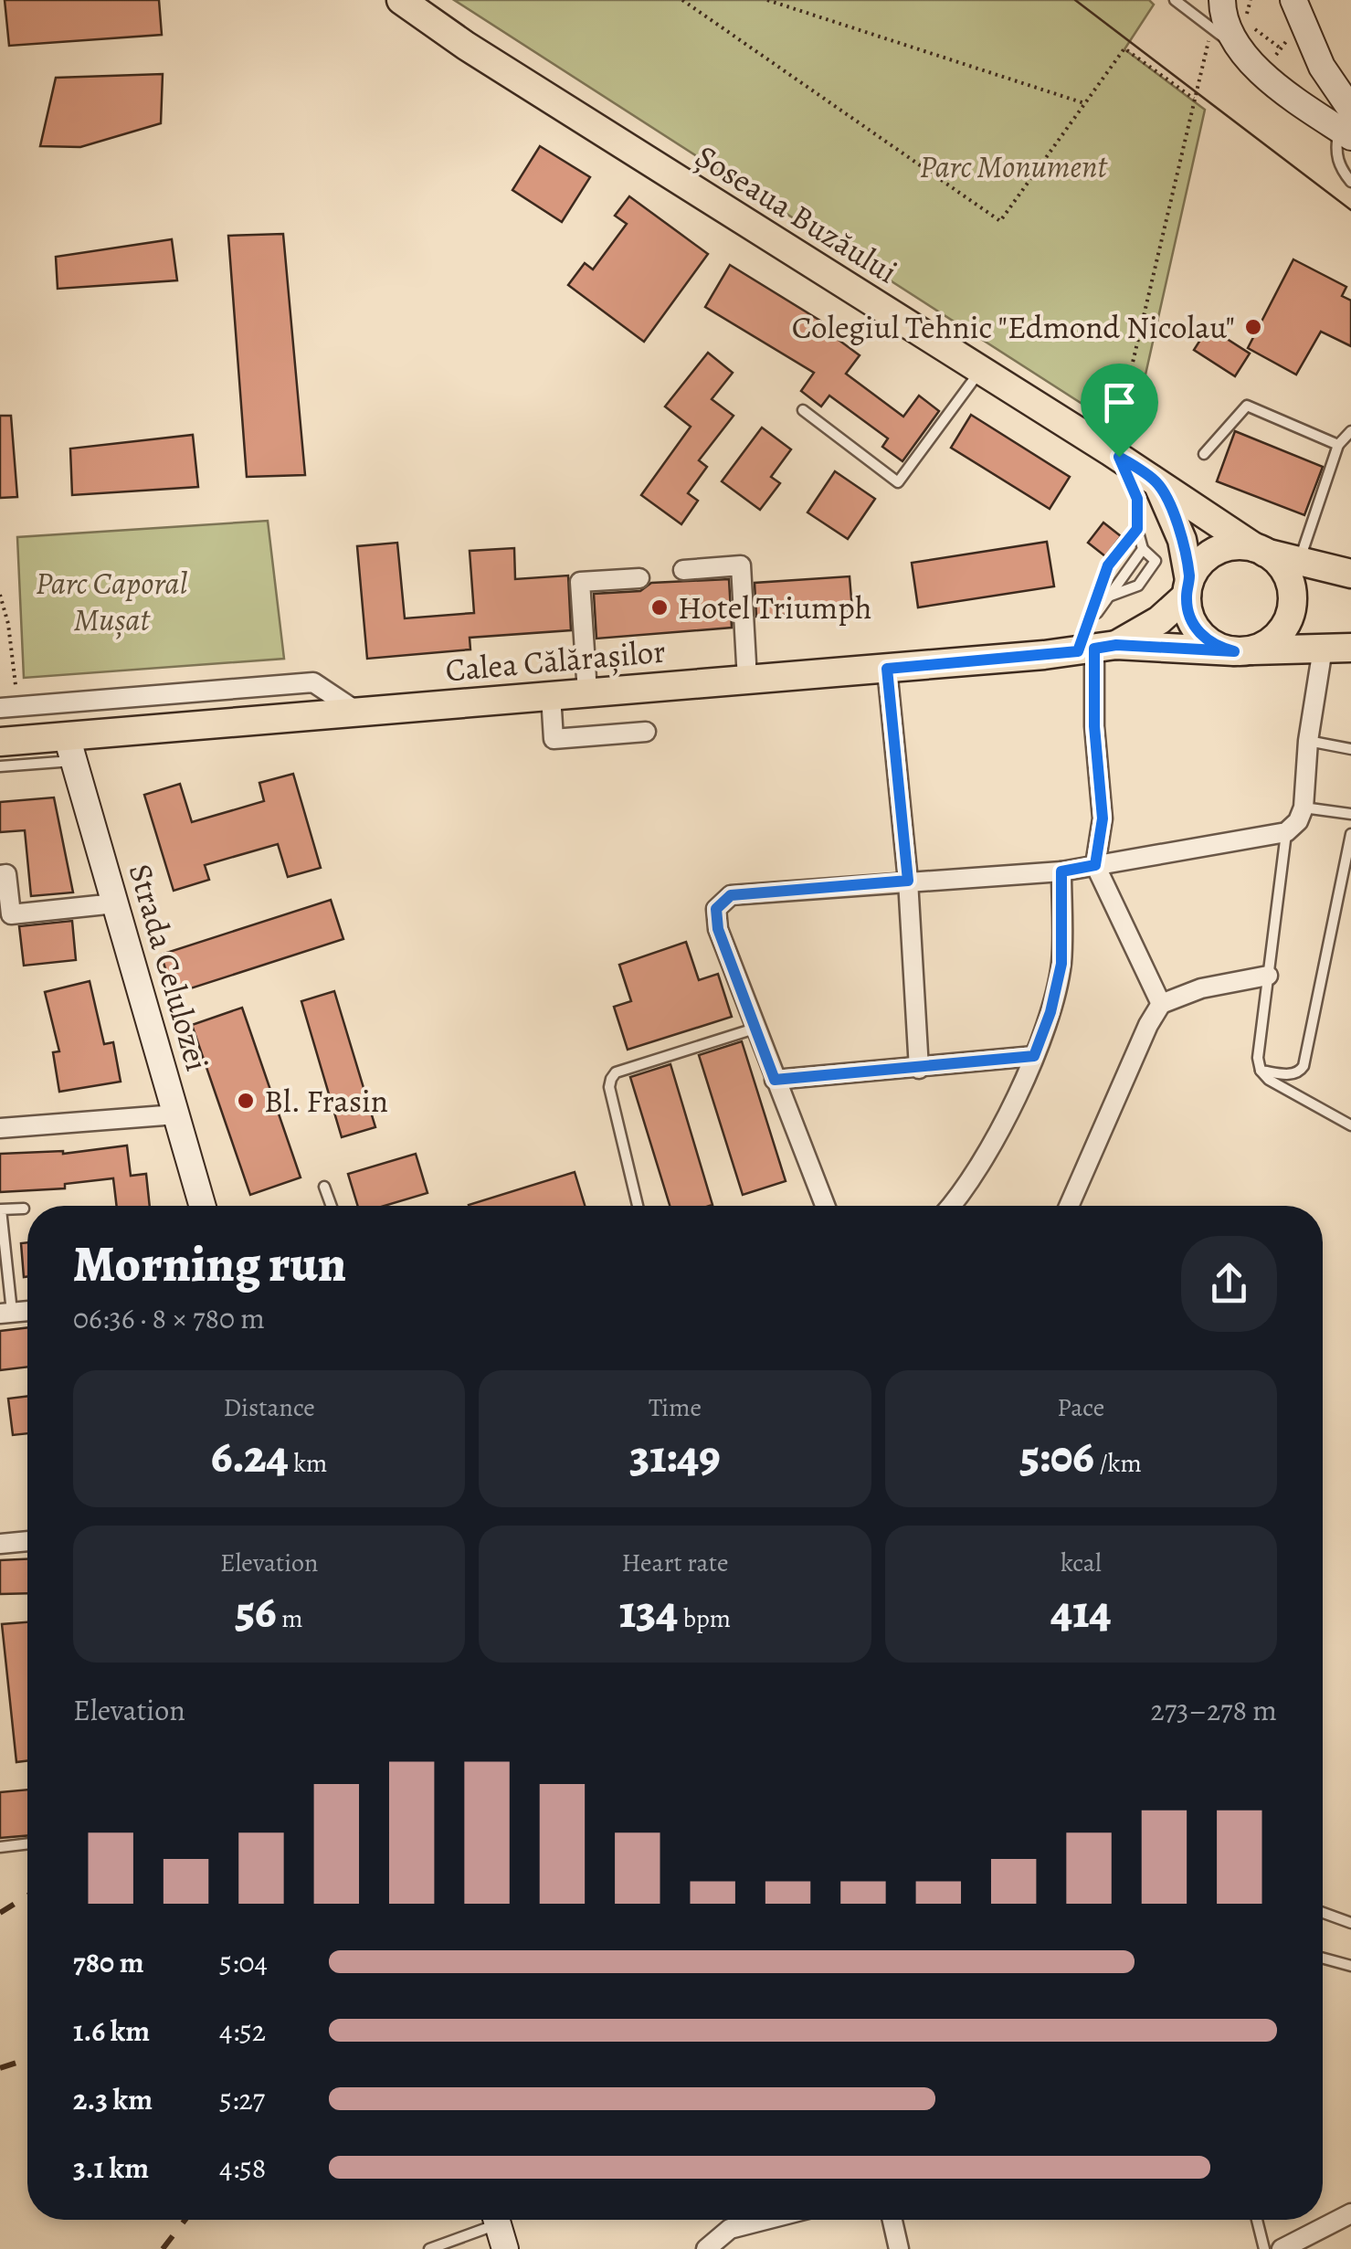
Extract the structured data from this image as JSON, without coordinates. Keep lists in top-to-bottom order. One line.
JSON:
{"streets":{"main road":["Șoseaua Buzăului","Calea Călărașilor"],"street":["Strada Celulozei"]},"crossings":[["Șoseaua Buzăului","Calea Călărașilor"],["Calea Călărașilor","Strada Celulozei"]],"parks":["Parc Monument","Parc Caporal Mușat"],"places":["Colegiul Tehnic \"Edmond Nicolau\"","Hotel Triumph","Bl. Frasin"],"page":{"heading":["Morning run","06:36 · 8 × 780 m"],"stats":[["Distance","6.24 km"],["Time","31:49"],["Pace","5:06 /km"],["Elevation","56 m"],["Heart rate","134 bpm"],["kcal","414"]],"chart":["Elevation","273–278 m"],"list":[{"name":"780 m","note":"5:04"},{"name":"1.6 km","note":"4:52"},{"name":"2.3 km","note":"5:27"},{"name":"3.1 km","note":"4:58"}]}}
